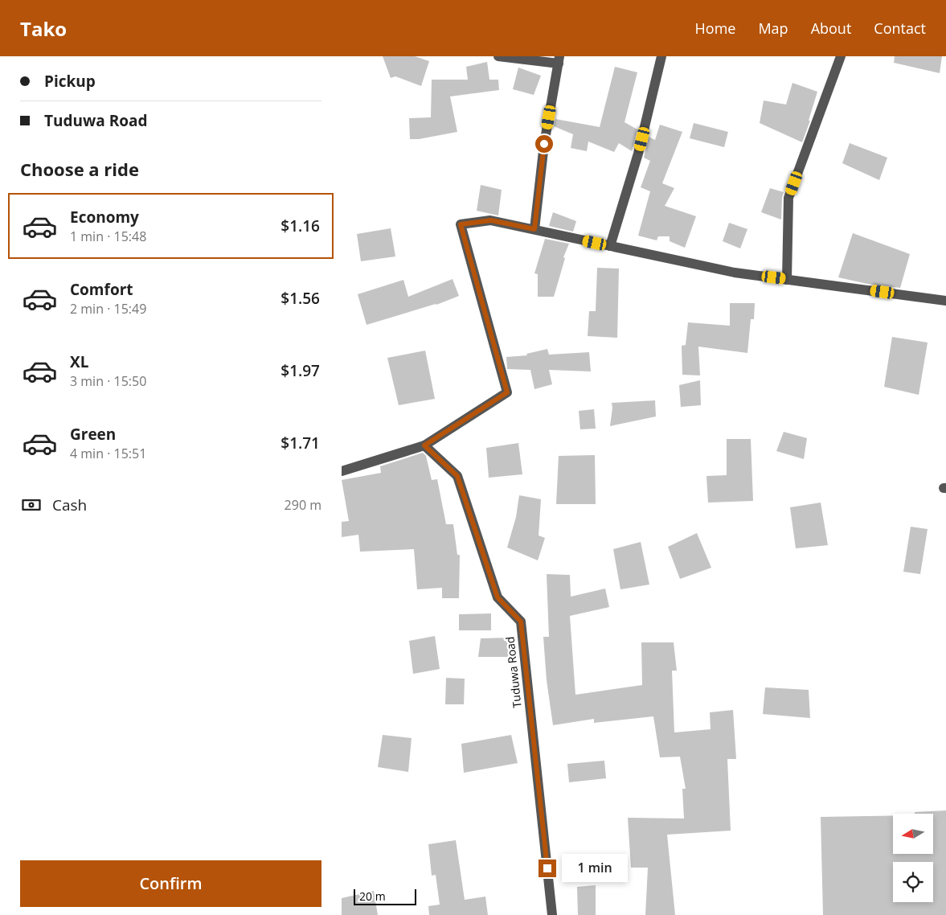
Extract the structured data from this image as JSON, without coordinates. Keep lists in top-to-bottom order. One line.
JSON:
{"streets":{"street":["Tuduwa Road"]},"scale_bar":"20 m","north":"left","page":{"header":"Tako","nav":["Home","Map","About","Contact"],"banner":["Pickup","Tuduwa Road"],"heading":"Choose a ride","list":[{"name":"Economy","note":"1 min · 15:48","value":"$1.16"},{"name":"Comfort","note":"2 min · 15:49","value":"$1.56"},{"name":"XL","note":"3 min · 15:50","value":"$1.97"},{"name":"Green","note":"4 min · 15:51","value":"$1.71"}],"pay":["Cash","290 m"],"buttons":"Confirm","bubble":"1 min","scale":"20 m"}}
